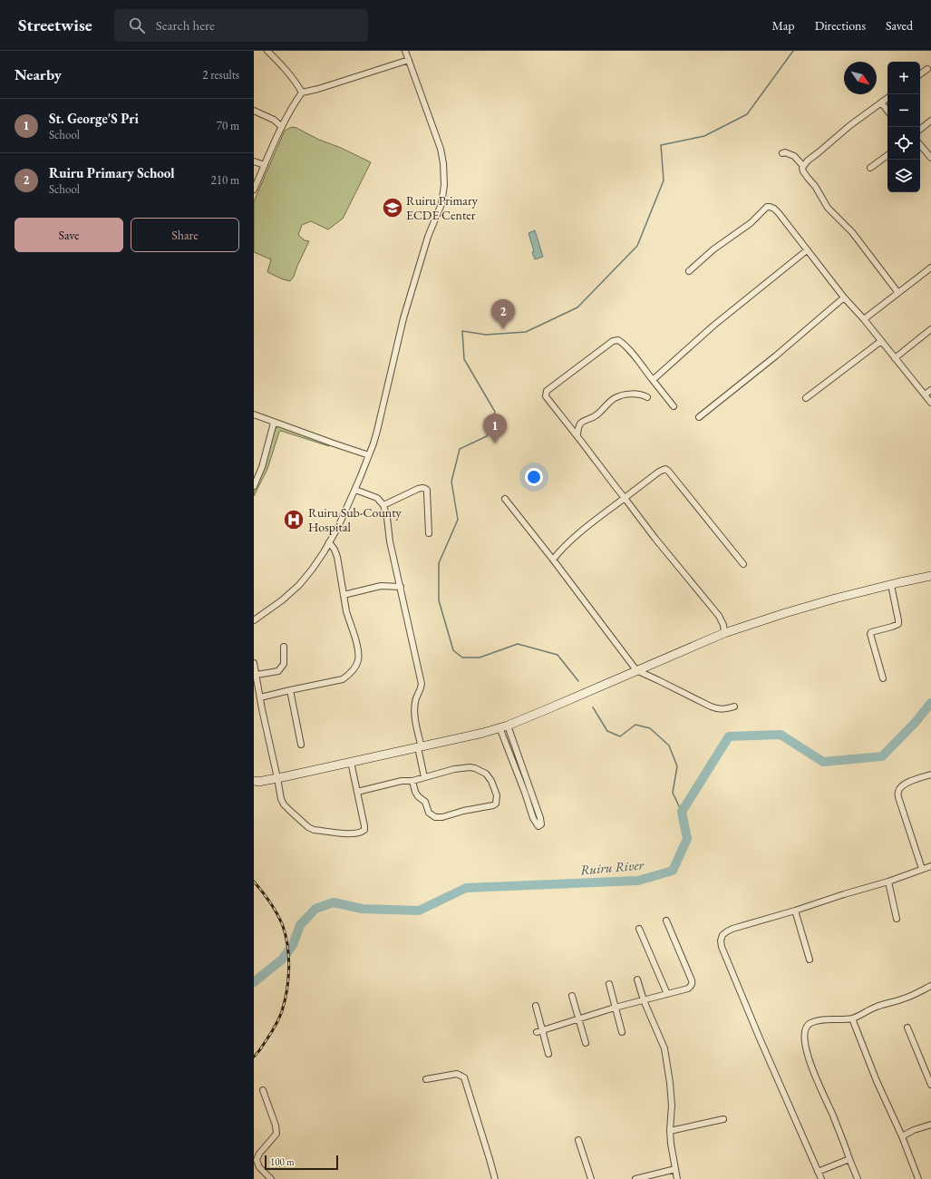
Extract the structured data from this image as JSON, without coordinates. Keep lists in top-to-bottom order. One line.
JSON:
{"water":["Ruiru River"],"places":{"school or university":["Ruiru Primary ECDE Center"],"hospital":["Ruiru Sub-County Hospital"]},"scale_bar":"100 m","north":"bottom right","page":{"header":"Streetwise","search":"Search here","nav":["Map","Directions","Saved"],"heading":["Nearby","2 results"],"map_buttons":["+","−"],"list":[{"mark":"1","name":"St. George'S Pri","note":"School","value":"70 m"},{"mark":"2","name":"Ruiru Primary School","note":"School","value":"210 m"}],"buttons":["Save","Share"],"pins":["2","1"],"scale":"100 m"}}
